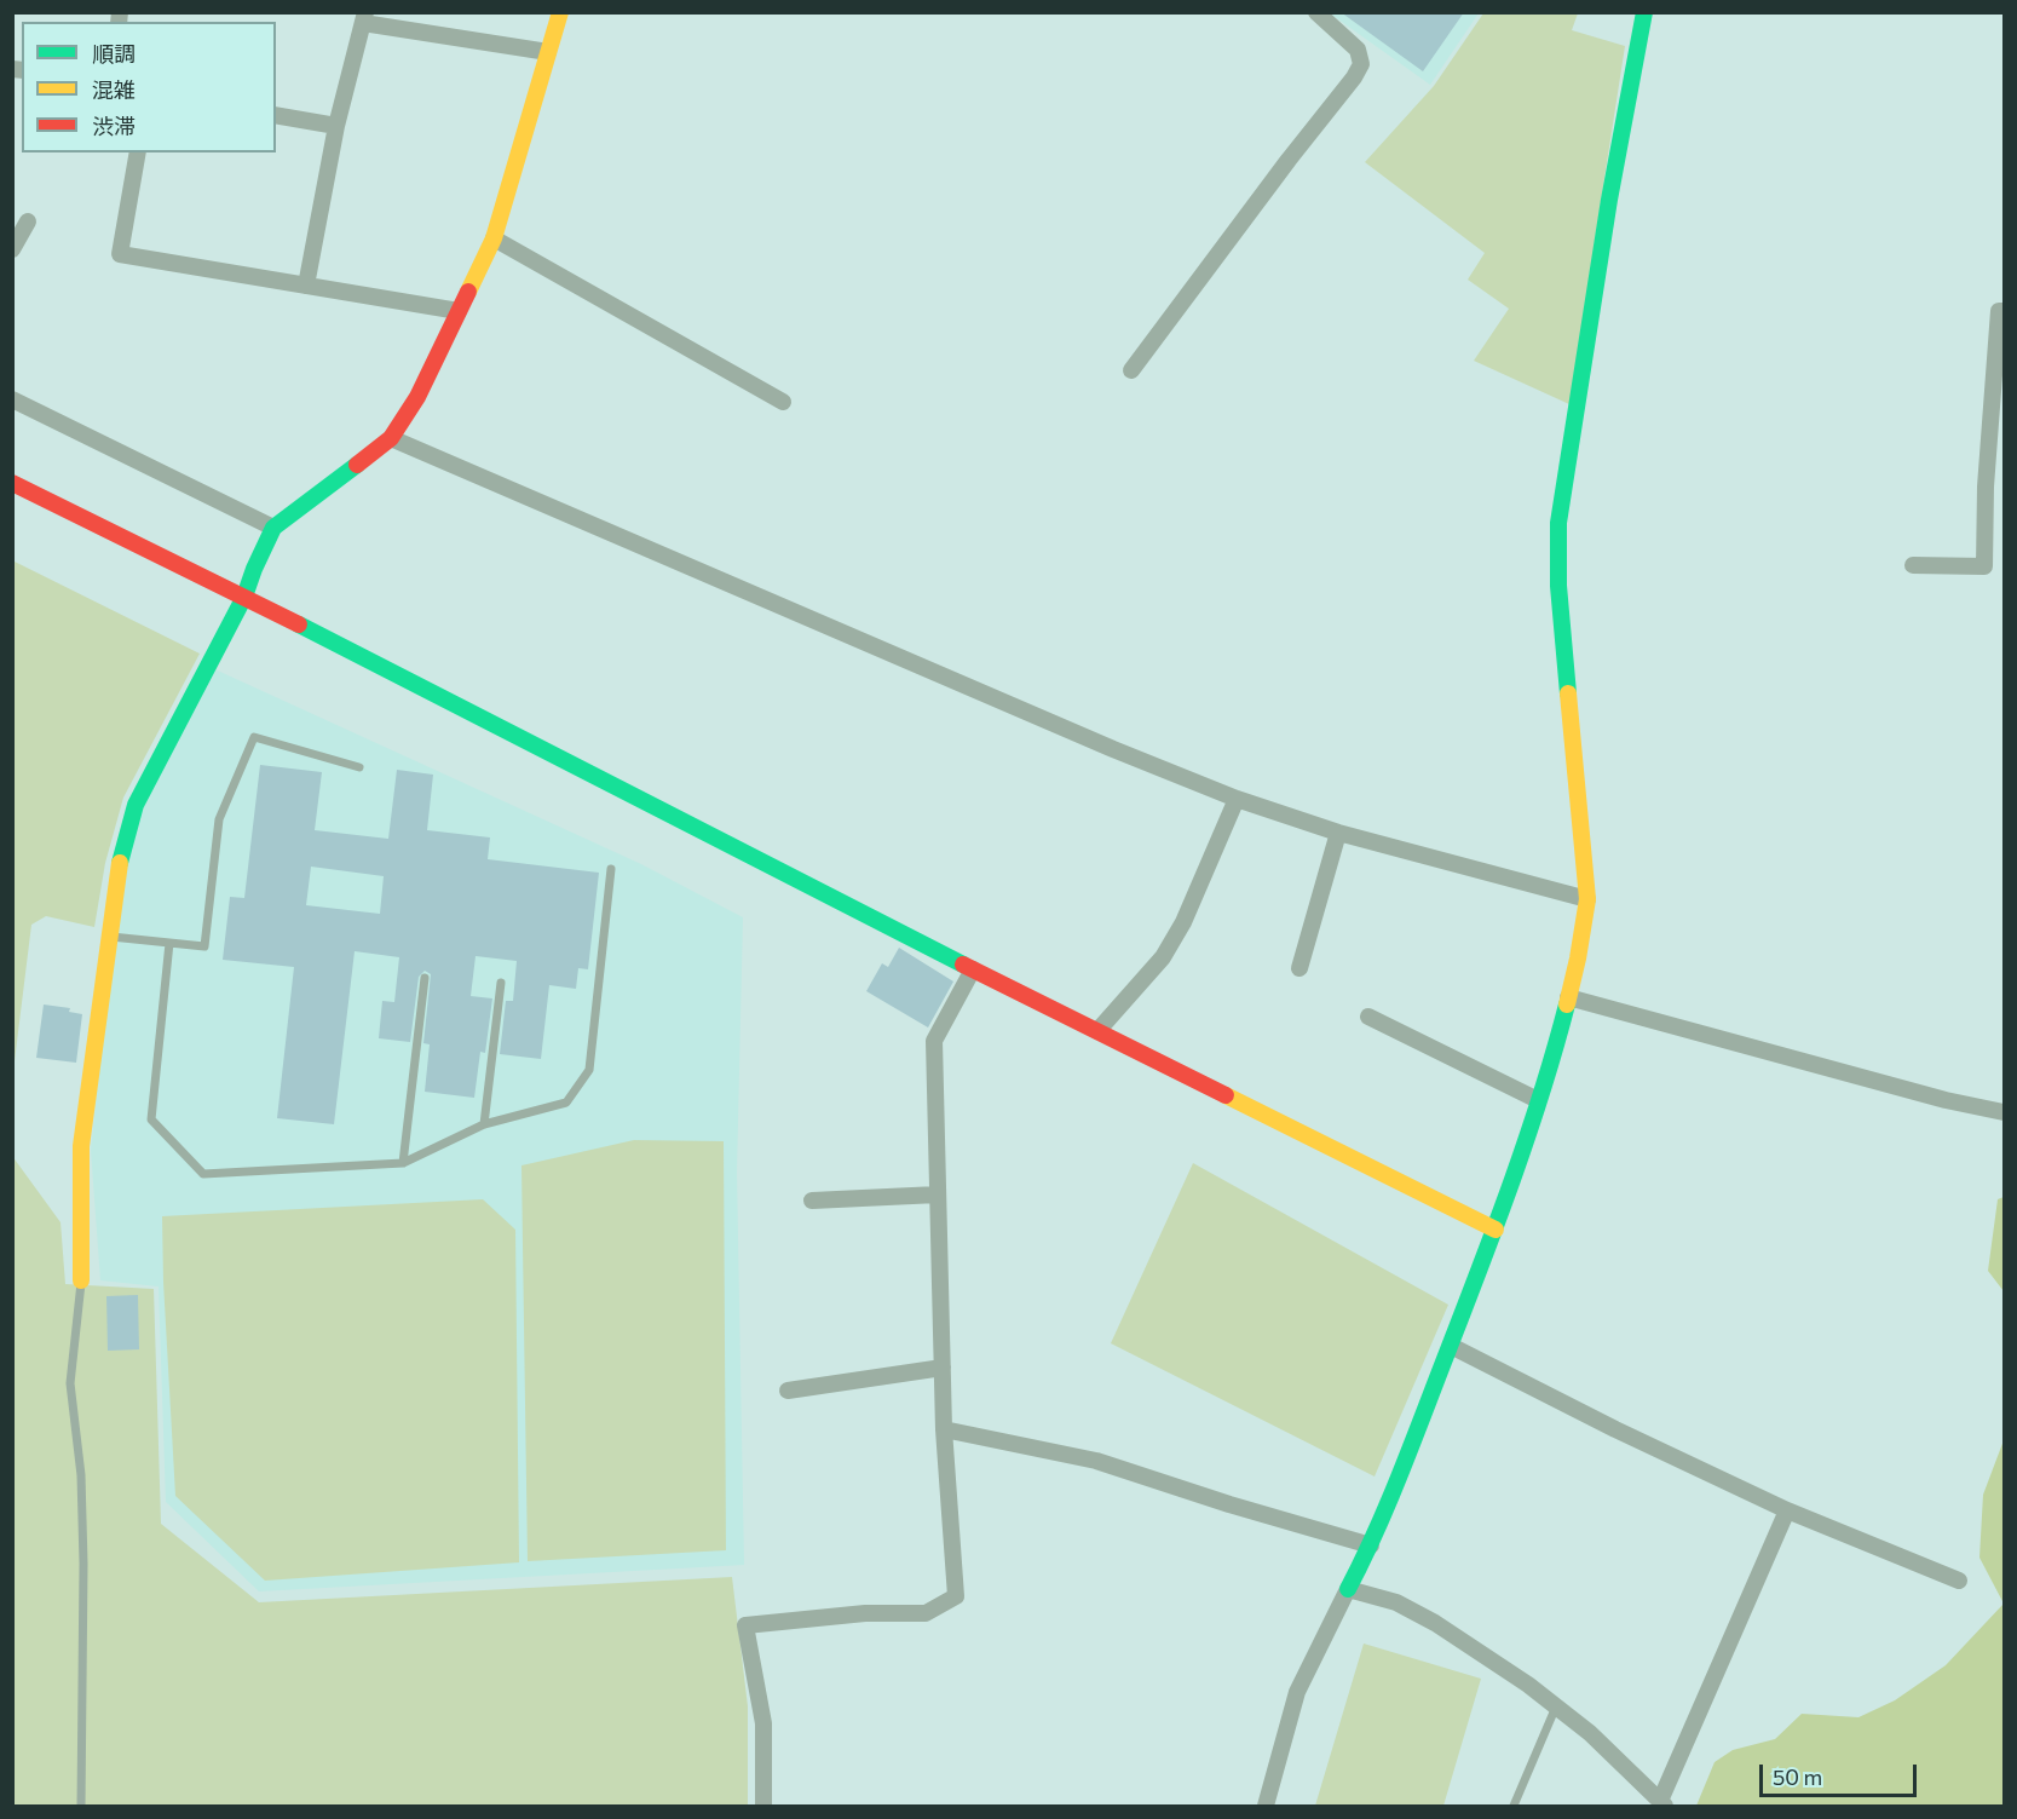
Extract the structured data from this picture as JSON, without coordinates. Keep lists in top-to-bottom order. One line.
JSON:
{"legend":["順調","混雑","渋滞"],"scale_bar":"50 m"}
